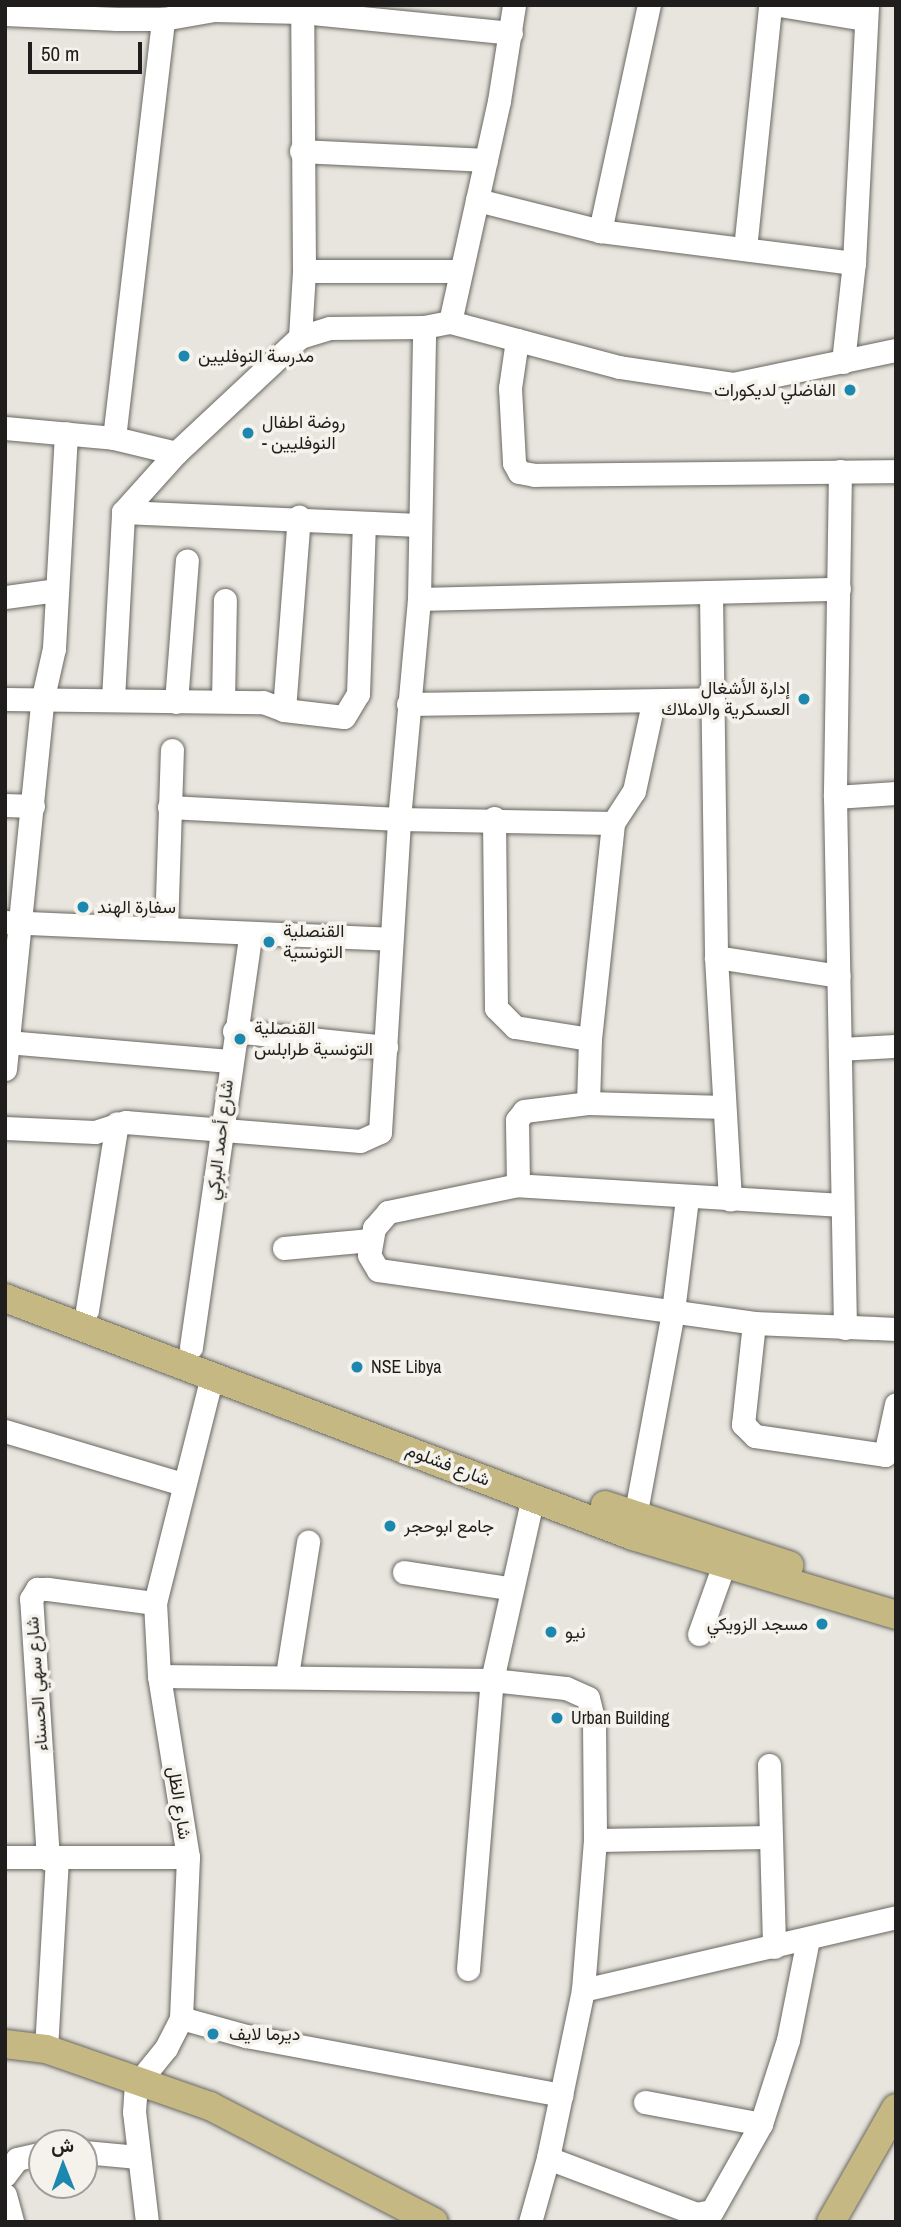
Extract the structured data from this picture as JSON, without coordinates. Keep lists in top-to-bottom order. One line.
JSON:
{"streets":{"main road":["شارع فشلوم"],"street":["شارع أحمد البركي","شارع سهي الحسناء","شارع الظل"]},"crossings":[["شارع أحمد البركي","شارع فشلوم"],["شارع فشلوم","شارع الظل"],["شارع سهي الحسناء","شارع الظل"]],"places":["مدرسة النوفليين","الفاضلي لديكورات","روضة اطفال - النوفليين","إدارة الأشغال العسكرية والاملاك","سفارة الهند","القنصلية التونسية","القنصلية التونسية طرابلس","NSE Libya","جامع ابوحجر","مسجد الزويكي","نيو","Urban Building","ديرما لايف"],"scale_bar":"50 m","north":"top"}
